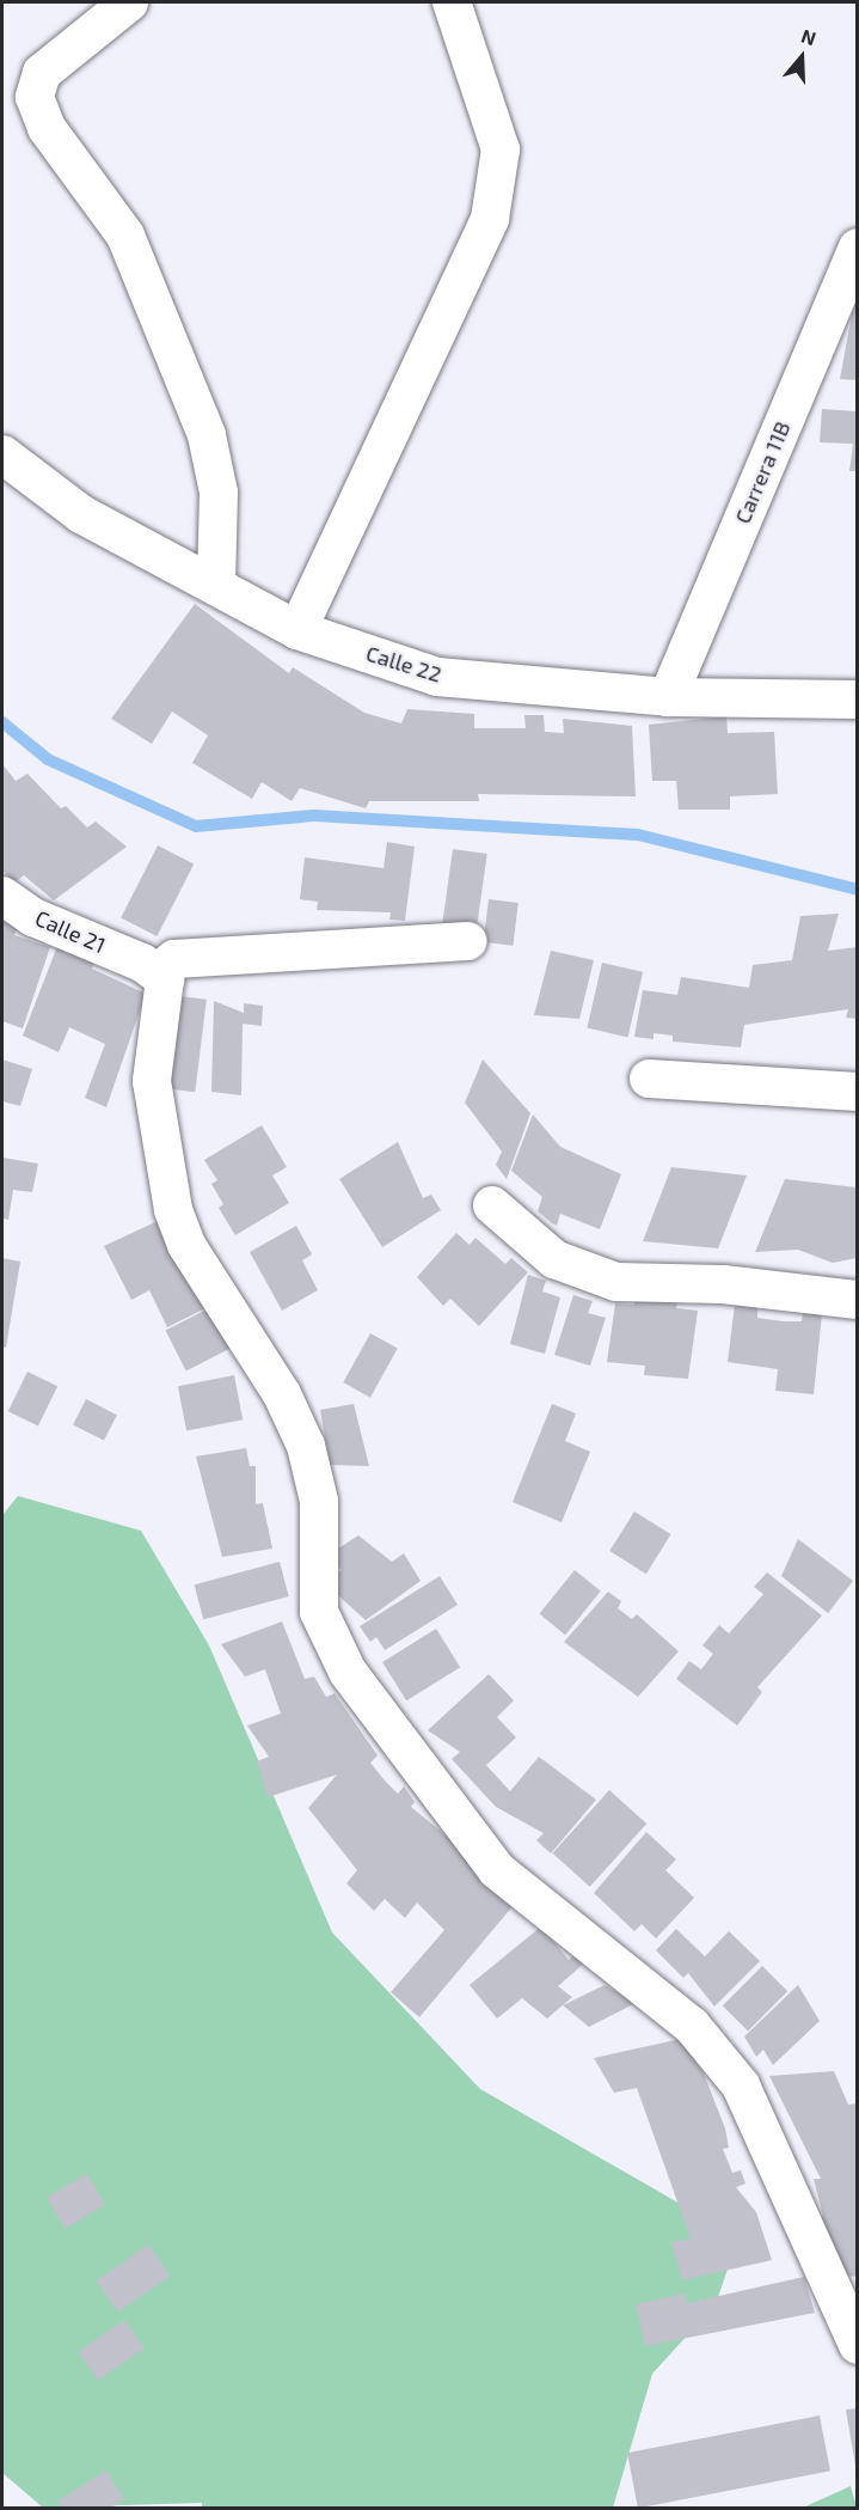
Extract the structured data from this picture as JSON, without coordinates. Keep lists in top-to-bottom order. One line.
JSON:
{"streets":{"street":["Carrera 11B","Calle 22","Calle 21"]},"crossings":[["Carrera 11B","Calle 22"]],"north":"top"}
